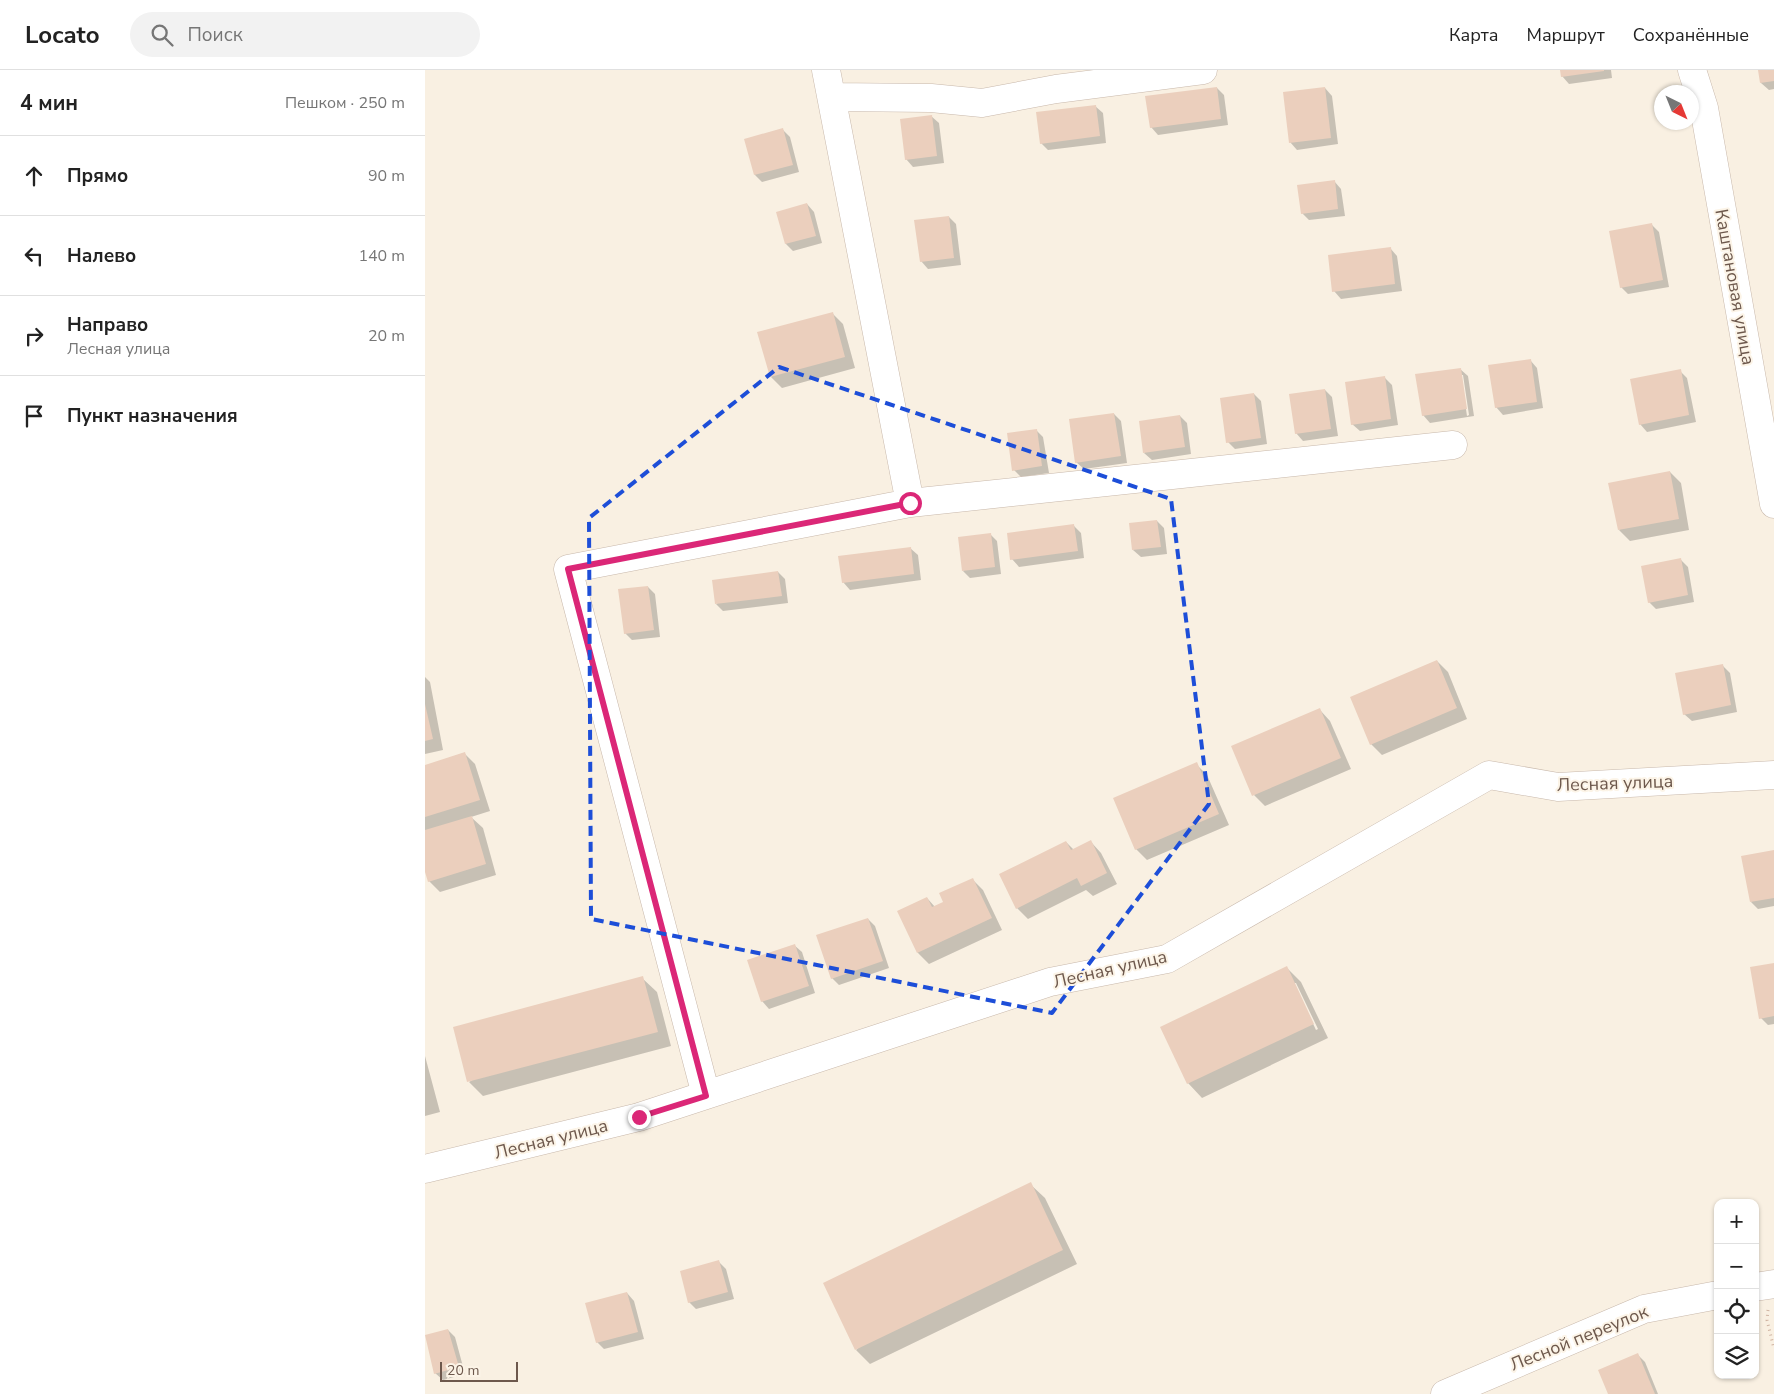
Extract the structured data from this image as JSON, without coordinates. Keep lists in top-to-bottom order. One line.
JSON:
{"streets":{"street":["Каштановая улица","Лесная улица","Лесной переулок"]},"scale_bar":"20 m","north":"bottom right","page":{"header":"Locato","search":"Поиск","nav":["Карта","Маршрут","Сохранённые"],"heading":["4 мин","Пешком · 250 m"],"list":[["Прямо","90 m"],["Налево","140 m"],["Направо","Лесная улица","20 m"],"Пункт назначения"],"map_buttons":["+","−"],"scale":"20 m"}}
